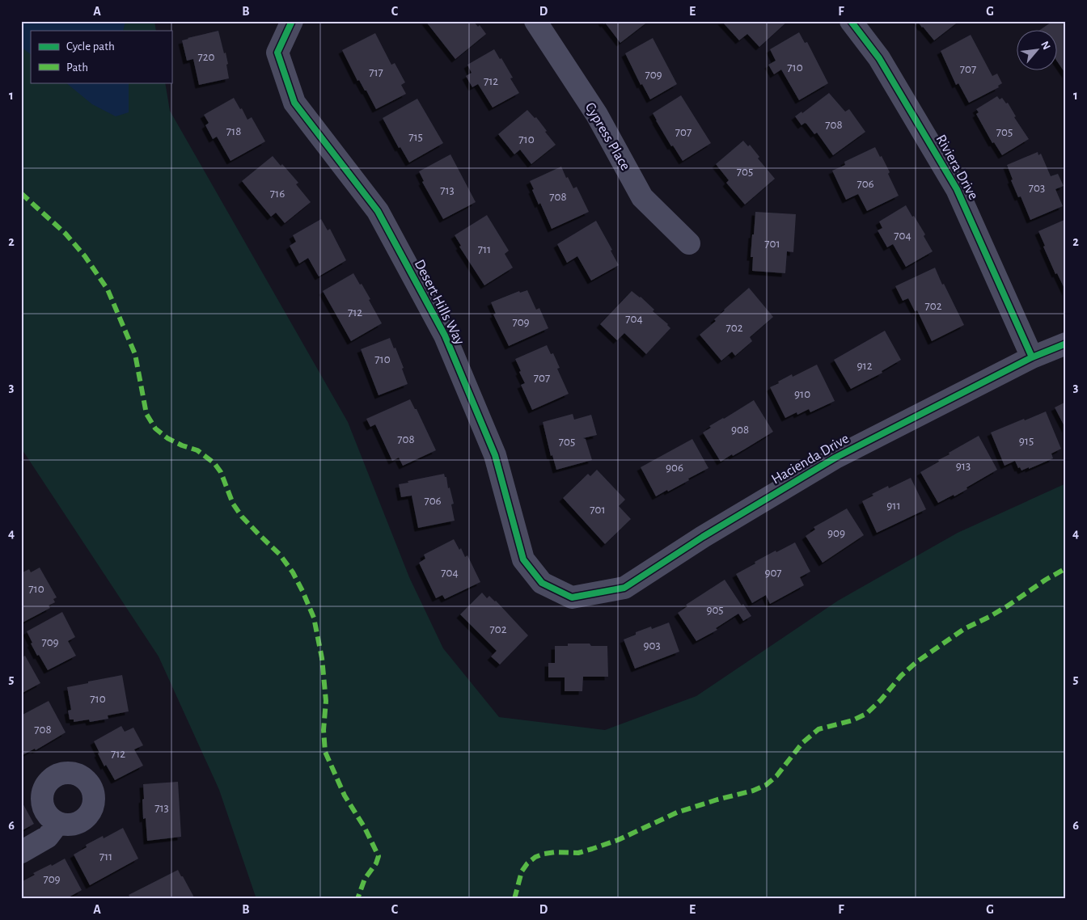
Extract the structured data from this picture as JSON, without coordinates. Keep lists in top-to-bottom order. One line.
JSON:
{"streets":{"street":["Cypress Place","Riviera Drive","Desert Hills Way","Hacienda Drive"]},"crossings":[["Riviera Drive","Hacienda Drive"],["Desert Hills Way","Hacienda Drive"]],"house_numbers":["720","710","707","717","709","712","708","718","707","705","715","710","705","706","703","713","716","708","704","701","711","702","712","704","709","702","710","912","707","910","908","708","915","705","913","906","706","911","701","909","704","907","710","905","702","709","903","710","708","712","713","711","709"],"legend":["Cycle path","Path"],"north":"top right","grid":{"columns":["A","B","C","D","E","F","G"],"rows":["1","2","3","4","5","6"]}}
